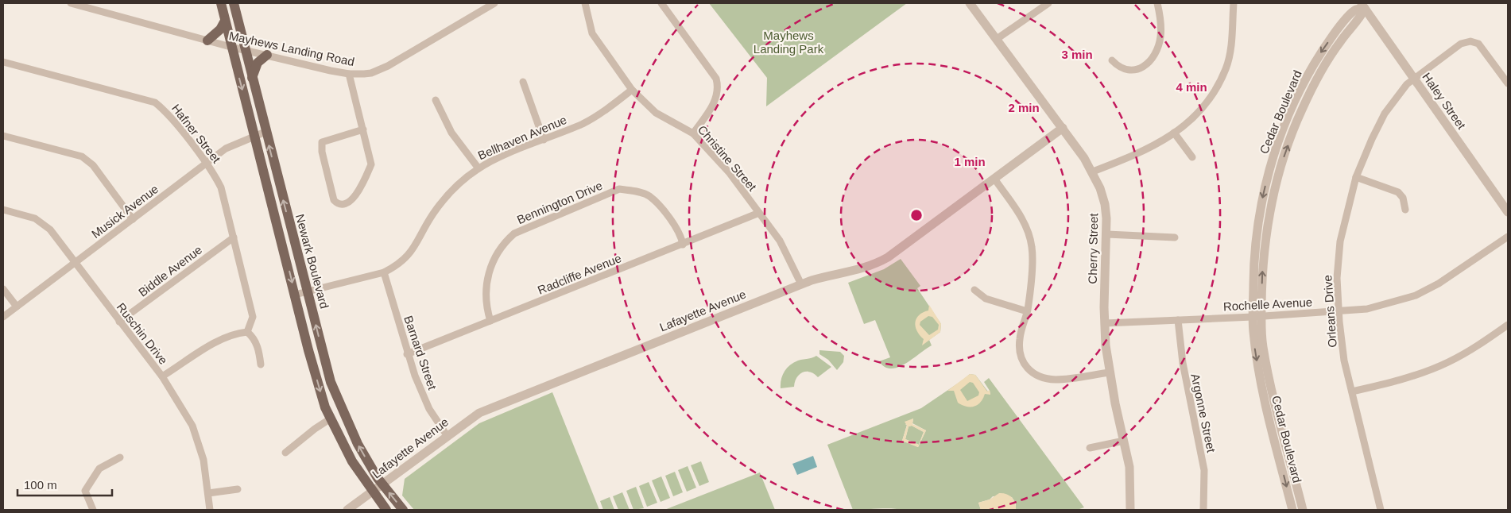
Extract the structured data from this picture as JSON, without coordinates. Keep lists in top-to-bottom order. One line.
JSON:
{"streets":{"main road":["Newark Boulevard"],"street":["Mayhews Landing Road","Haley Street","Cedar Boulevard","Hafner Street","Bellhaven Avenue","Christine Street","Bennington Drive","Musick Avenue","Cherry Street","Biddle Avenue","Radcliffe Avenue","Rochelle Avenue","Lafayette Avenue","Orleans Drive","Ruschin Drive","Barnard Street","Argonne Street"]},"crossings":[["Mayhews Landing Road","Newark Boulevard"],["Haley Street","Cedar Boulevard"],["Haley Street","Orleans Drive"],["Cedar Boulevard","Rochelle Avenue"],["Hafner Street","Musick Avenue"],["Hafner Street","Biddle Avenue"],["Bellhaven Avenue","Christine Street"],["Bellhaven Avenue","Newark Boulevard"],["Bellhaven Avenue","Barnard Street"],["Christine Street","Radcliffe Avenue"],["Christine Street","Lafayette Avenue"],["Bennington Drive","Radcliffe Avenue"],["Musick Avenue","Newark Boulevard"],["Musick Avenue","Ruschin Drive"],["Cherry Street","Rochelle Avenue"],["Cherry Street","Lafayette Avenue"],["Newark Boulevard","Lafayette Avenue"],["Biddle Avenue","Ruschin Drive"],["Radcliffe Avenue","Barnard Street"],["Rochelle Avenue","Orleans Drive"],["Rochelle Avenue","Argonne Street"],["Lafayette Avenue","Barnard Street"]],"parks":["Mayhews Landing Park"],"scale_bar":"100 m","rings":["3 min","4 min","2 min","1 min"]}
